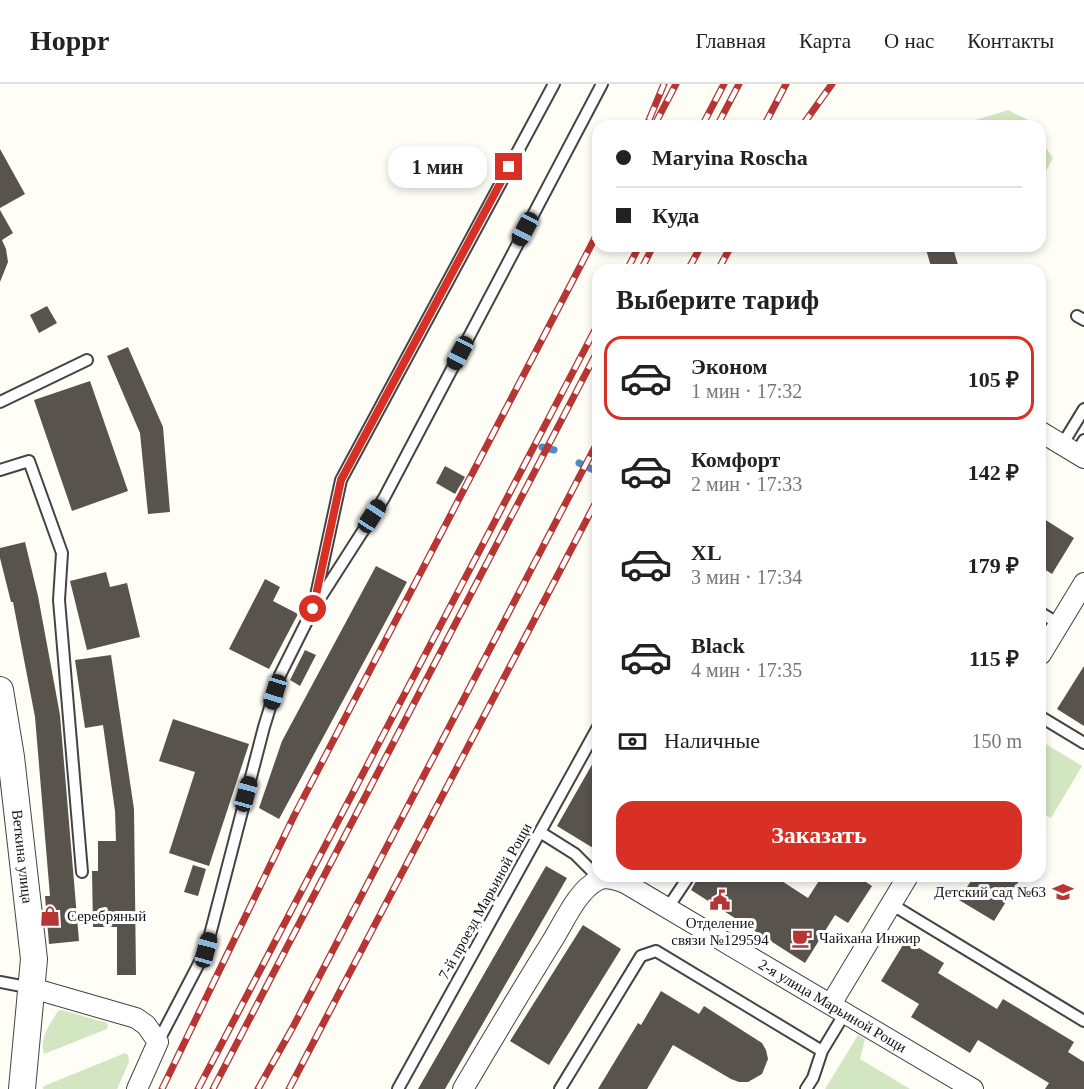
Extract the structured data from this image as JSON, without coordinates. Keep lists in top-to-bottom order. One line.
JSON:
{"streets":{"street":["Веткина улица","2-я улица Марьиной Рощи"],"lane":["7-й проезд Марьиной Рощи"]},"places":{"school or university":["Детский сад №63"],"public building":["Отделение связи №129594"],"shop":["Серебряный"],"cafe":["Чайхана Инжир"]},"page":{"header":"Hoppr","nav":["Главная","Карта","О нас","Контакты"],"banner":["Maryina Roscha","Куда"],"bubble":"1 мин","heading":"Выберите тариф","list":[{"name":"Эконом","note":"1 мин · 17:32","value":"105 ₽"},{"name":"Комфорт","note":"2 мин · 17:33","value":"142 ₽"},{"name":"XL","note":"3 мин · 17:34","value":"179 ₽"},{"name":"Black","note":"4 мин · 17:35","value":"115 ₽"}],"pay":["Наличные","150 m"],"buttons":"Заказать"}}
